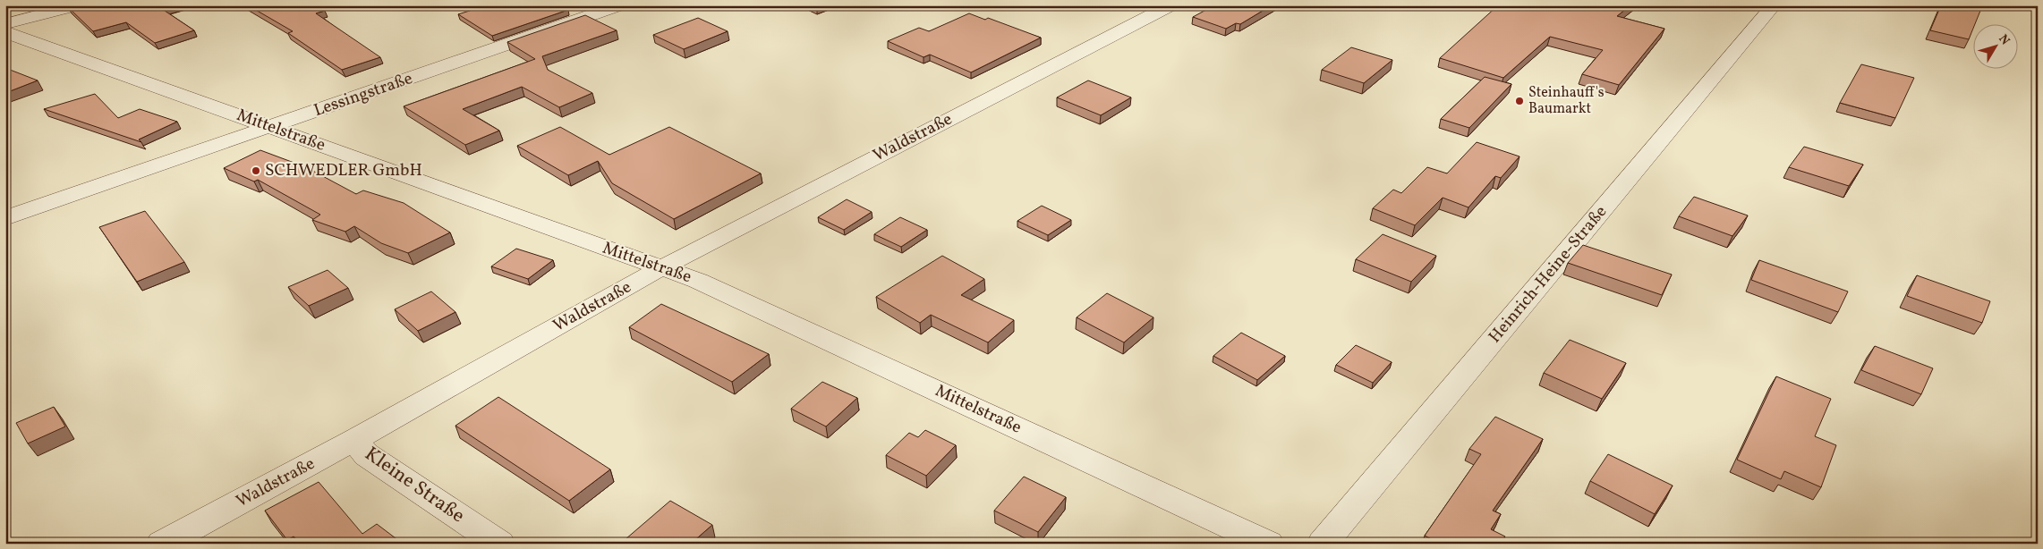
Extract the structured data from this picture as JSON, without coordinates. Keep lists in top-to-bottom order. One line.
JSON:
{"streets":{"street":["Lessingstraße","Mittelstraße","Waldstraße","Heinrich-Heine-Straße","Kleine Straße"]},"crossings":[["Lessingstraße","Mittelstraße"],["Mittelstraße","Waldstraße"],["Waldstraße","Kleine Straße"]],"places":["Steinhauff's Baumarkt","SCHWEDLER GmbH"],"north":"top right"}
